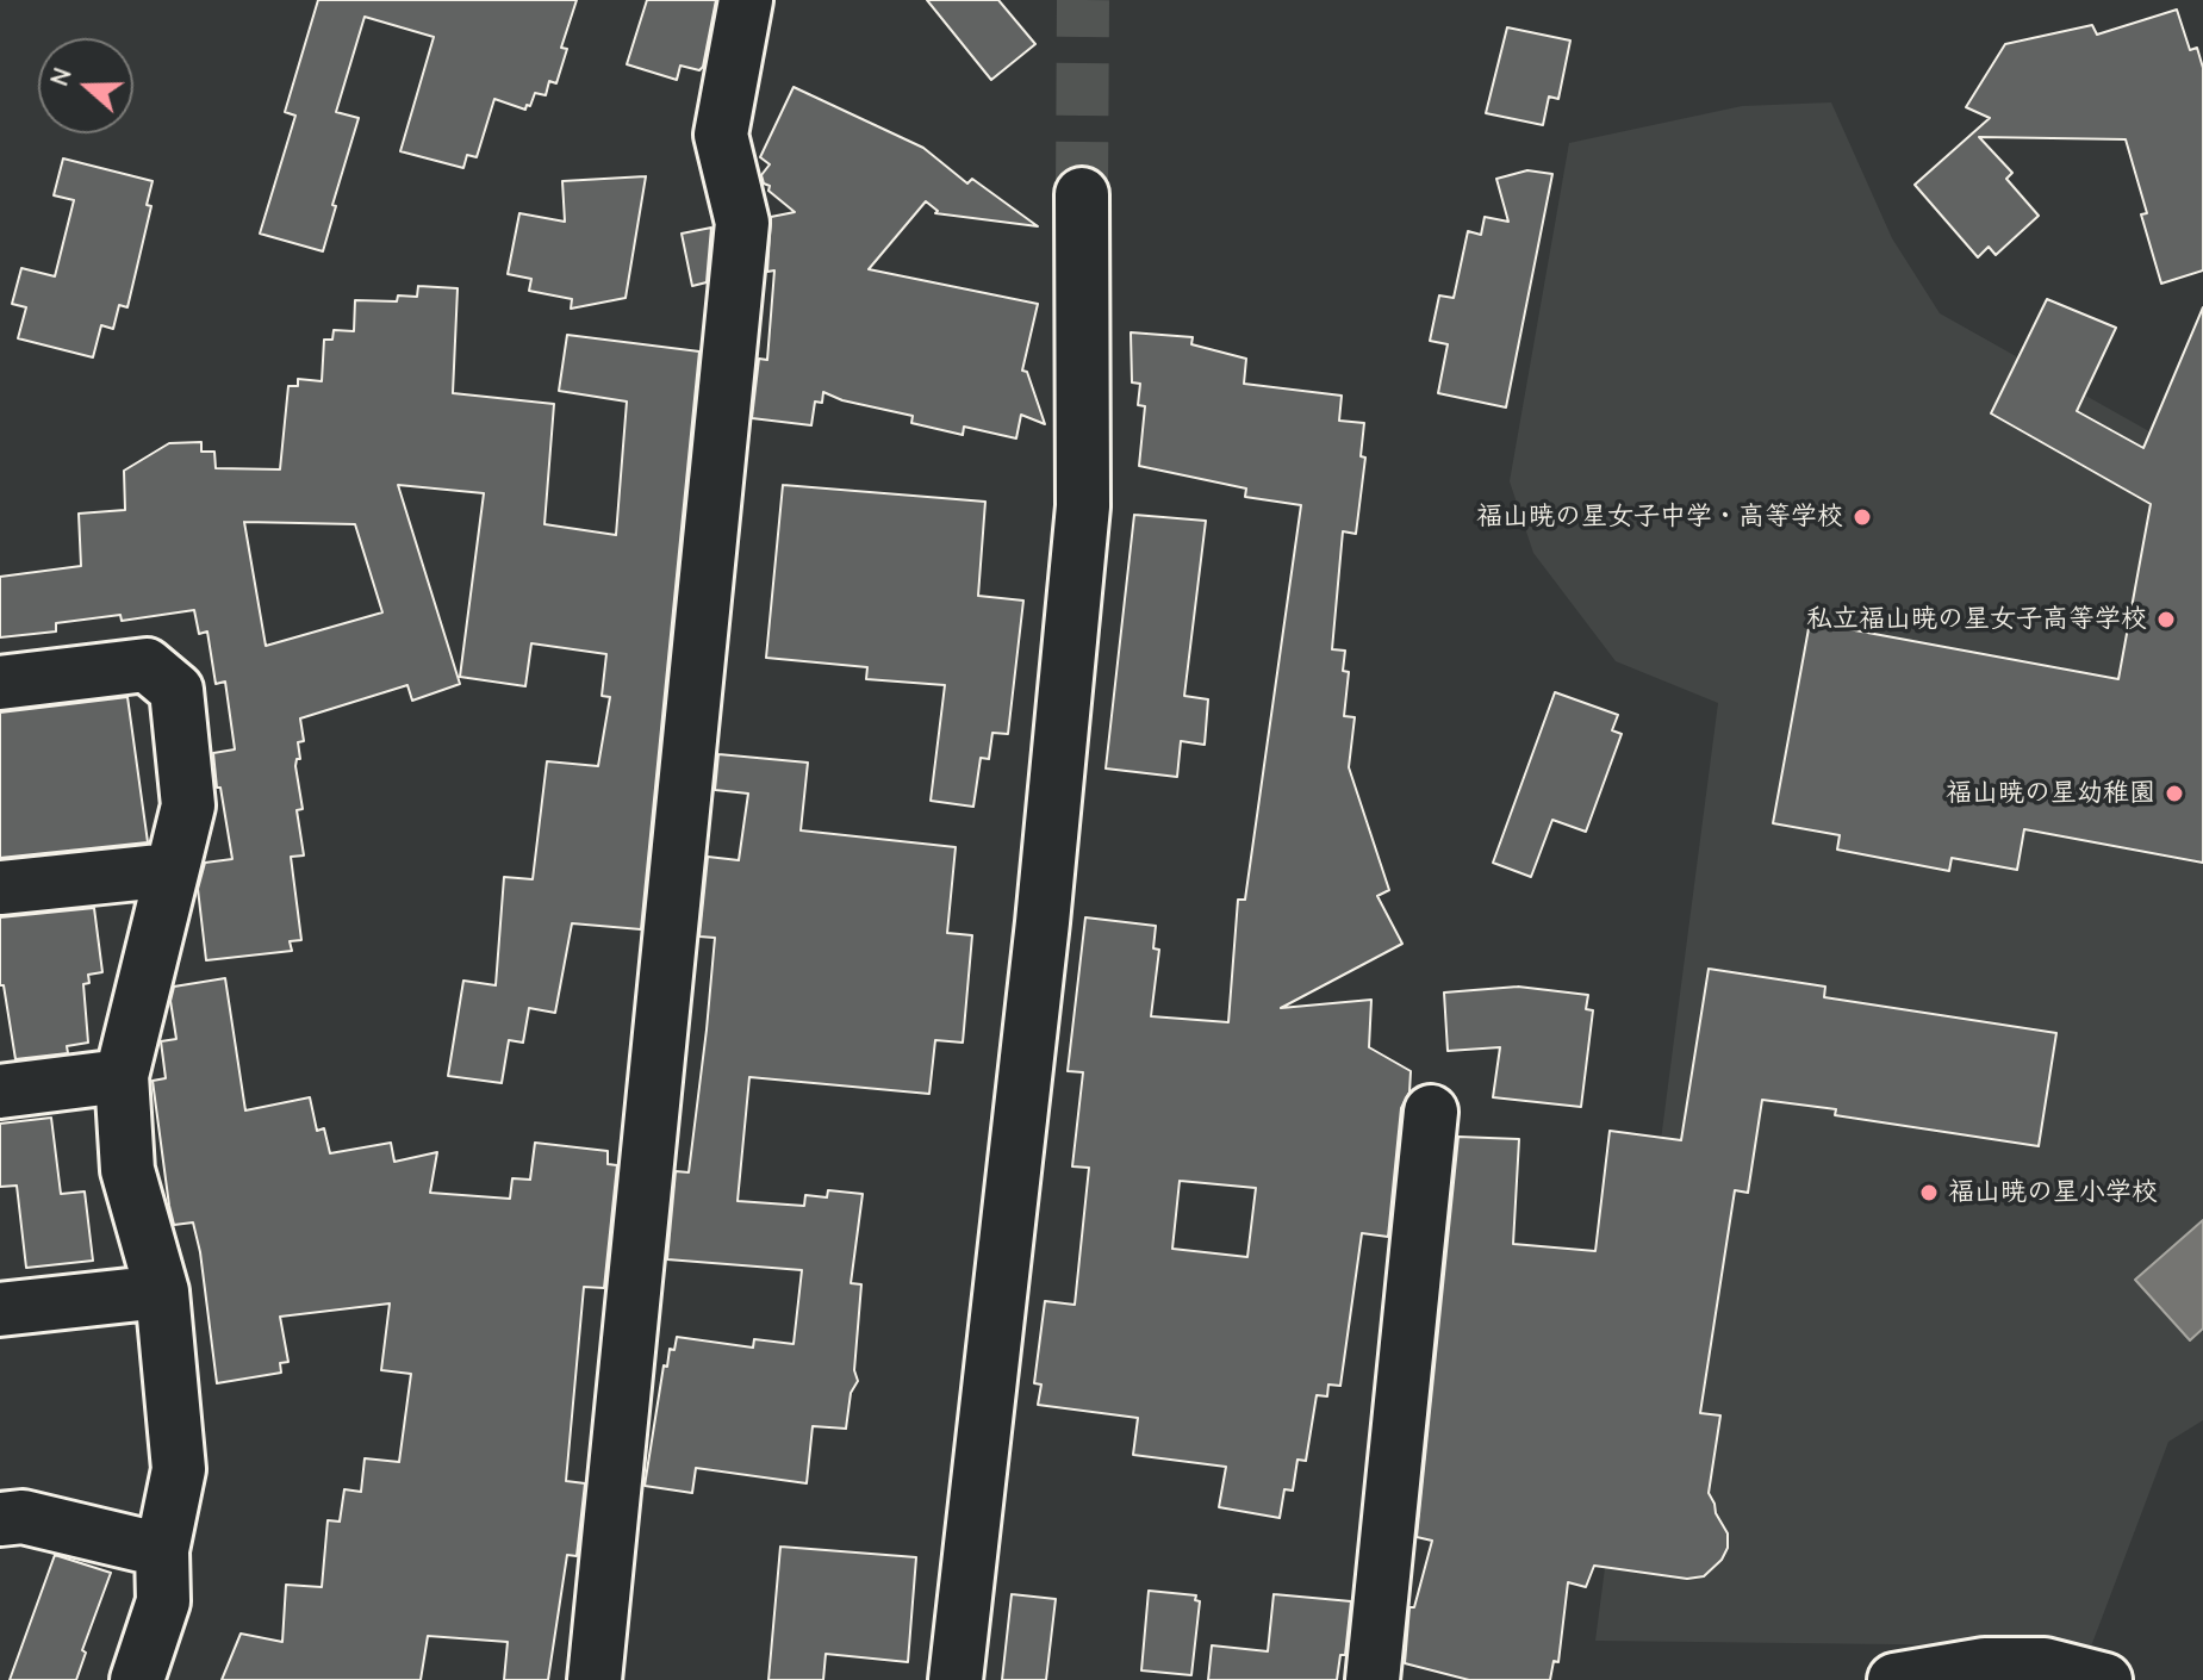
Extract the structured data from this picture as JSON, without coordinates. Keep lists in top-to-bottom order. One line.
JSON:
{"places":["福山暁の星女子中学・高等学校","私立福山暁の星女子高等学校","福山暁の星幼稚園","福山暁の星小学校"],"north":"left"}
